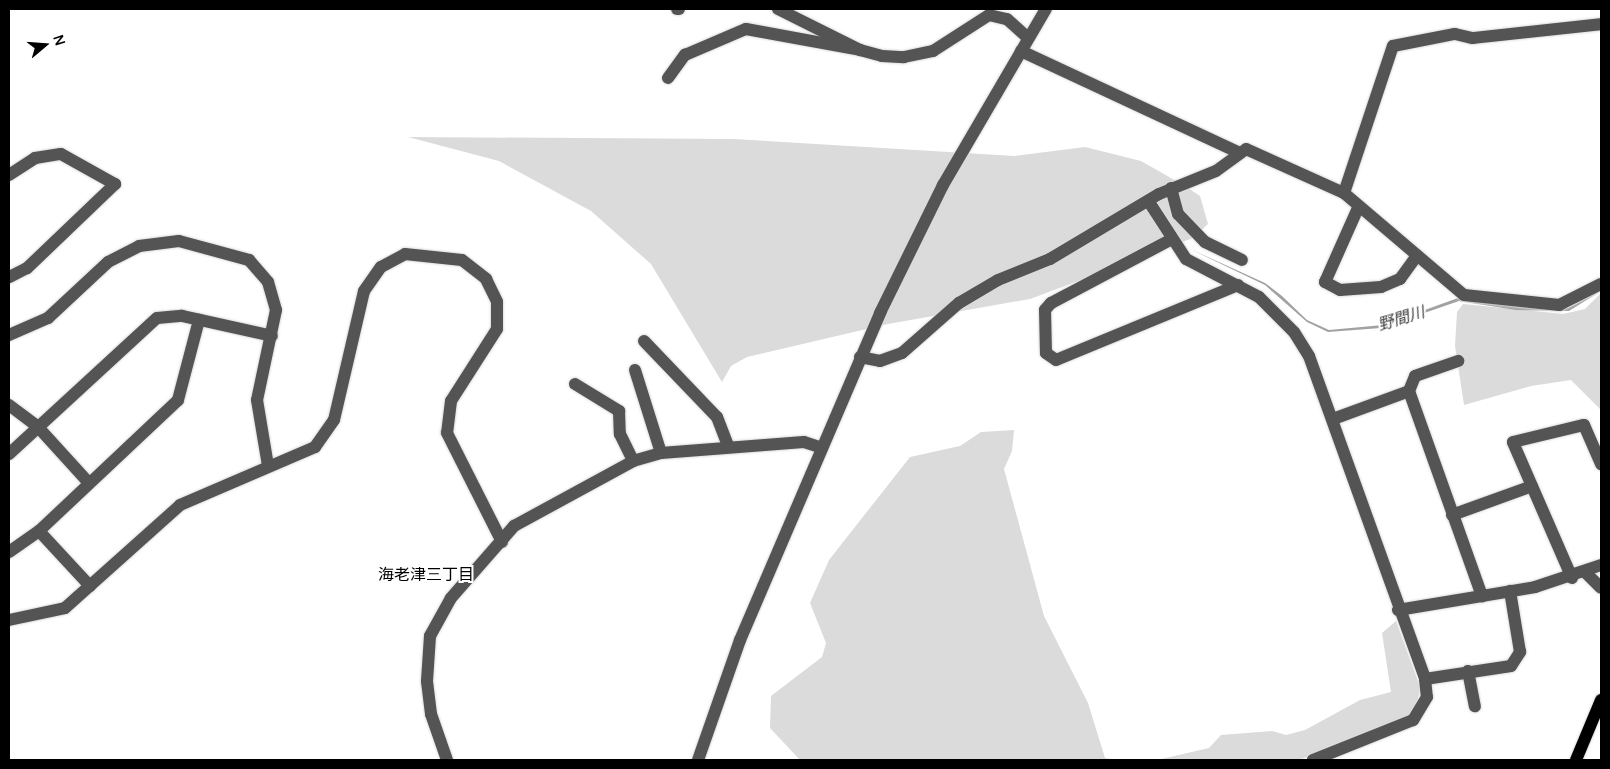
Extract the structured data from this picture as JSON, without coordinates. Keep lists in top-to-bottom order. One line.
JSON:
{"districts":["海老津三丁目"],"water":["野間川"],"north":"right"}
